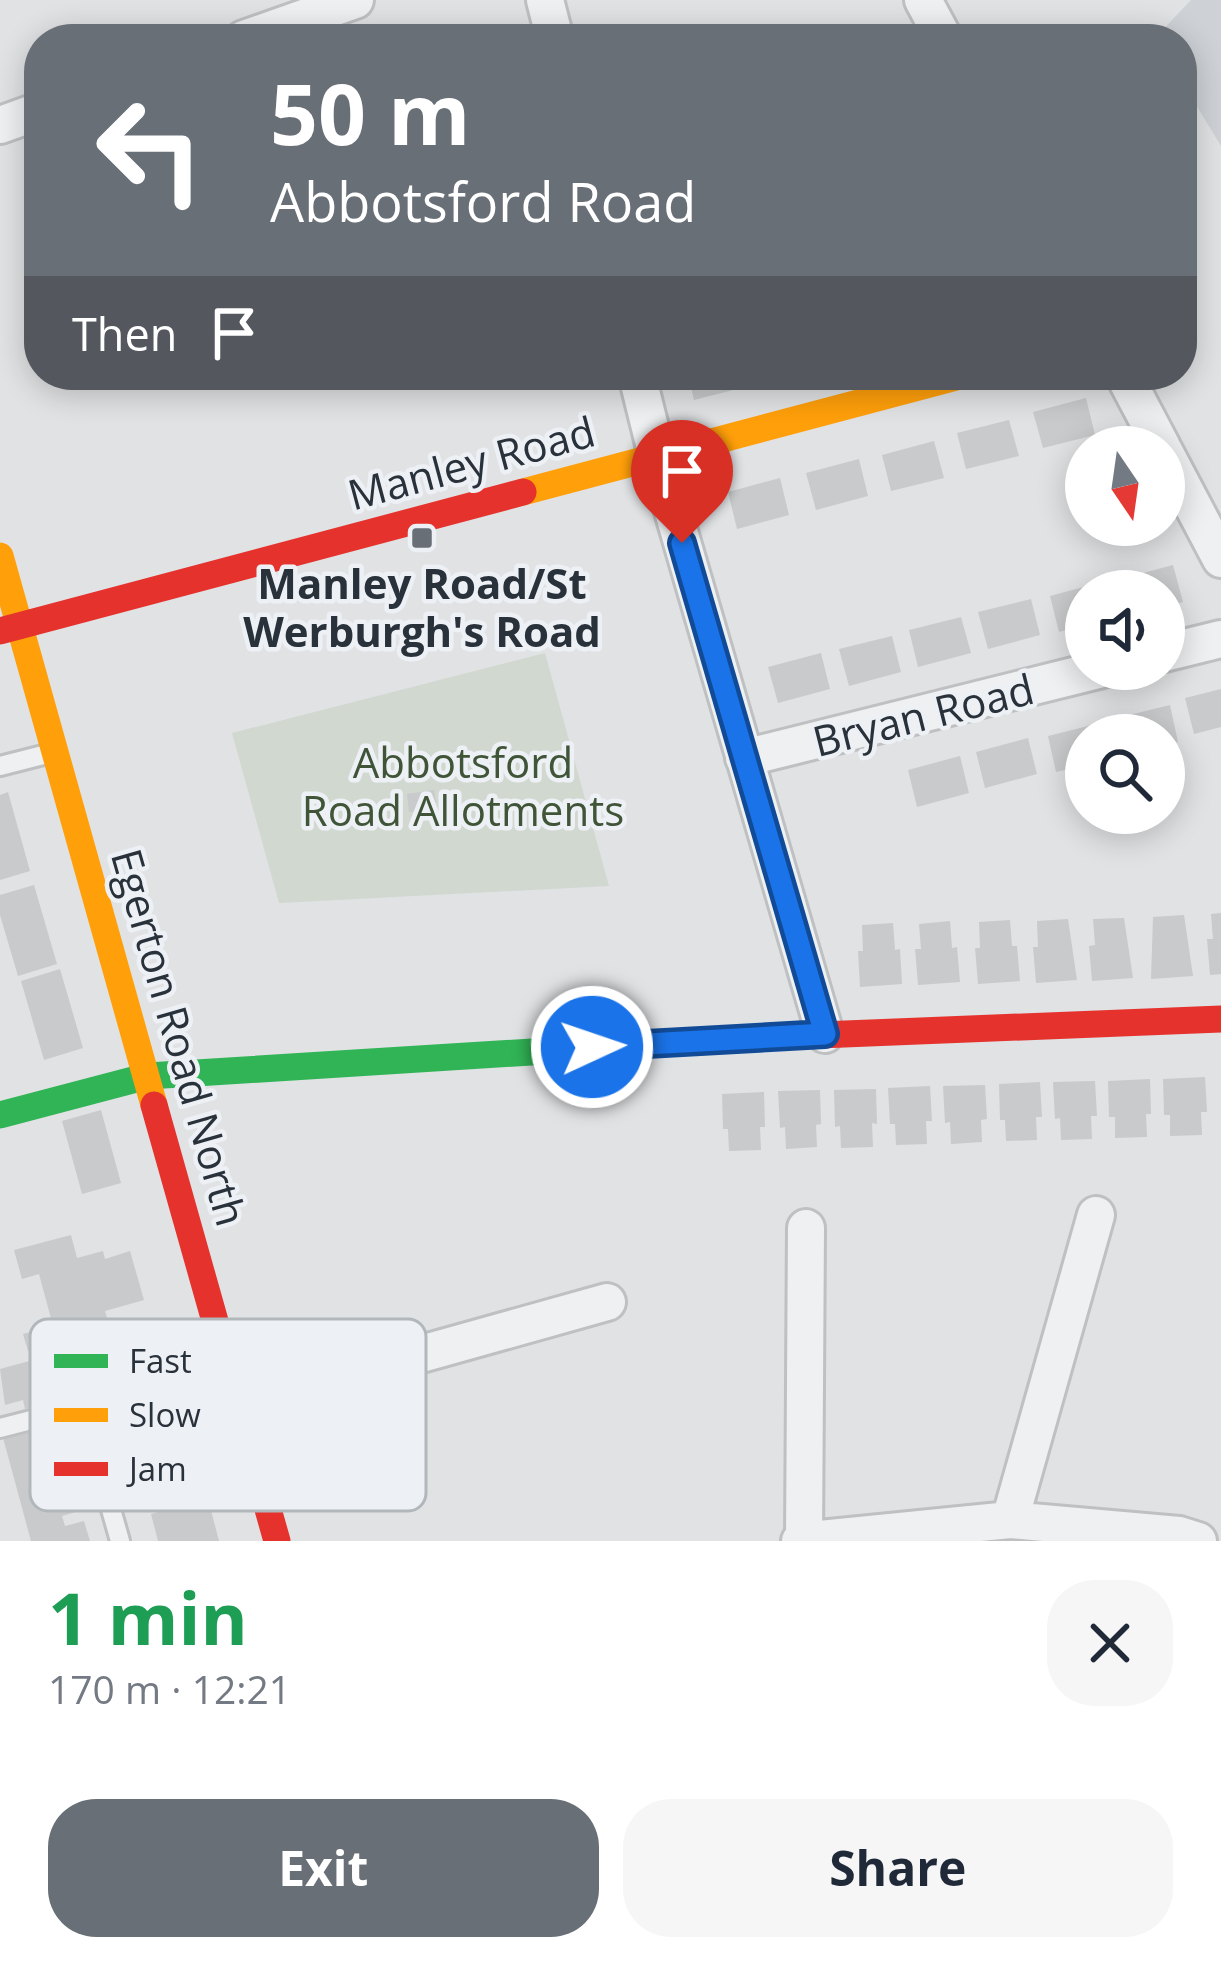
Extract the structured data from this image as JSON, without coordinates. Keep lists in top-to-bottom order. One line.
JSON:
{"streets":{"street":["Manley Road","Bryan Road","Egerton Road North"]},"crossings":[["Manley Road","Egerton Road North"]],"parks":["Abbotsford Road Allotments"],"places":{"transit":["Manley Road/St Werburgh's Road"]},"legend":["Fast","Slow","Jam"],"north":"bottom","page":{"turn":["50 m","Abbotsford Road"],"then":"Then","heading":["1 min","170 m · 12:21"],"buttons":["Exit","Share"]}}
